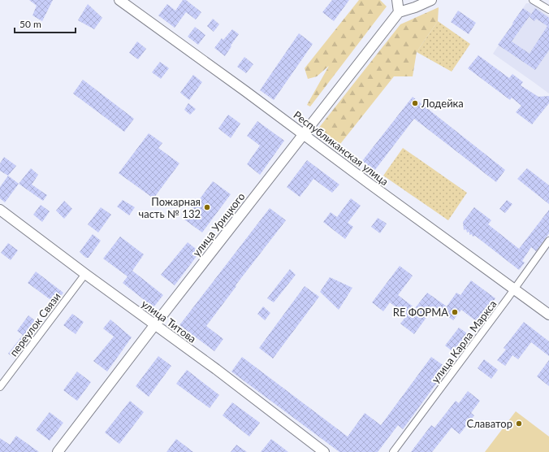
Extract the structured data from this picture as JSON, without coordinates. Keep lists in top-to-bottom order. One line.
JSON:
{"streets":{"street":["Республиканская улица","улица Урицкого","улица Титова","переулок Связи","улица Карла Маркса"]},"crossings":[["Республиканская улица","улица Урицкого"],["Республиканская улица","улица Карла Маркса"],["улица Урицкого","улица Титова"],["улица Титова","переулок Связи"]],"places":["Лодейка","Пожарная часть № 132","RE ФОРМА","Славатор"],"scale_bar":"50 m"}
